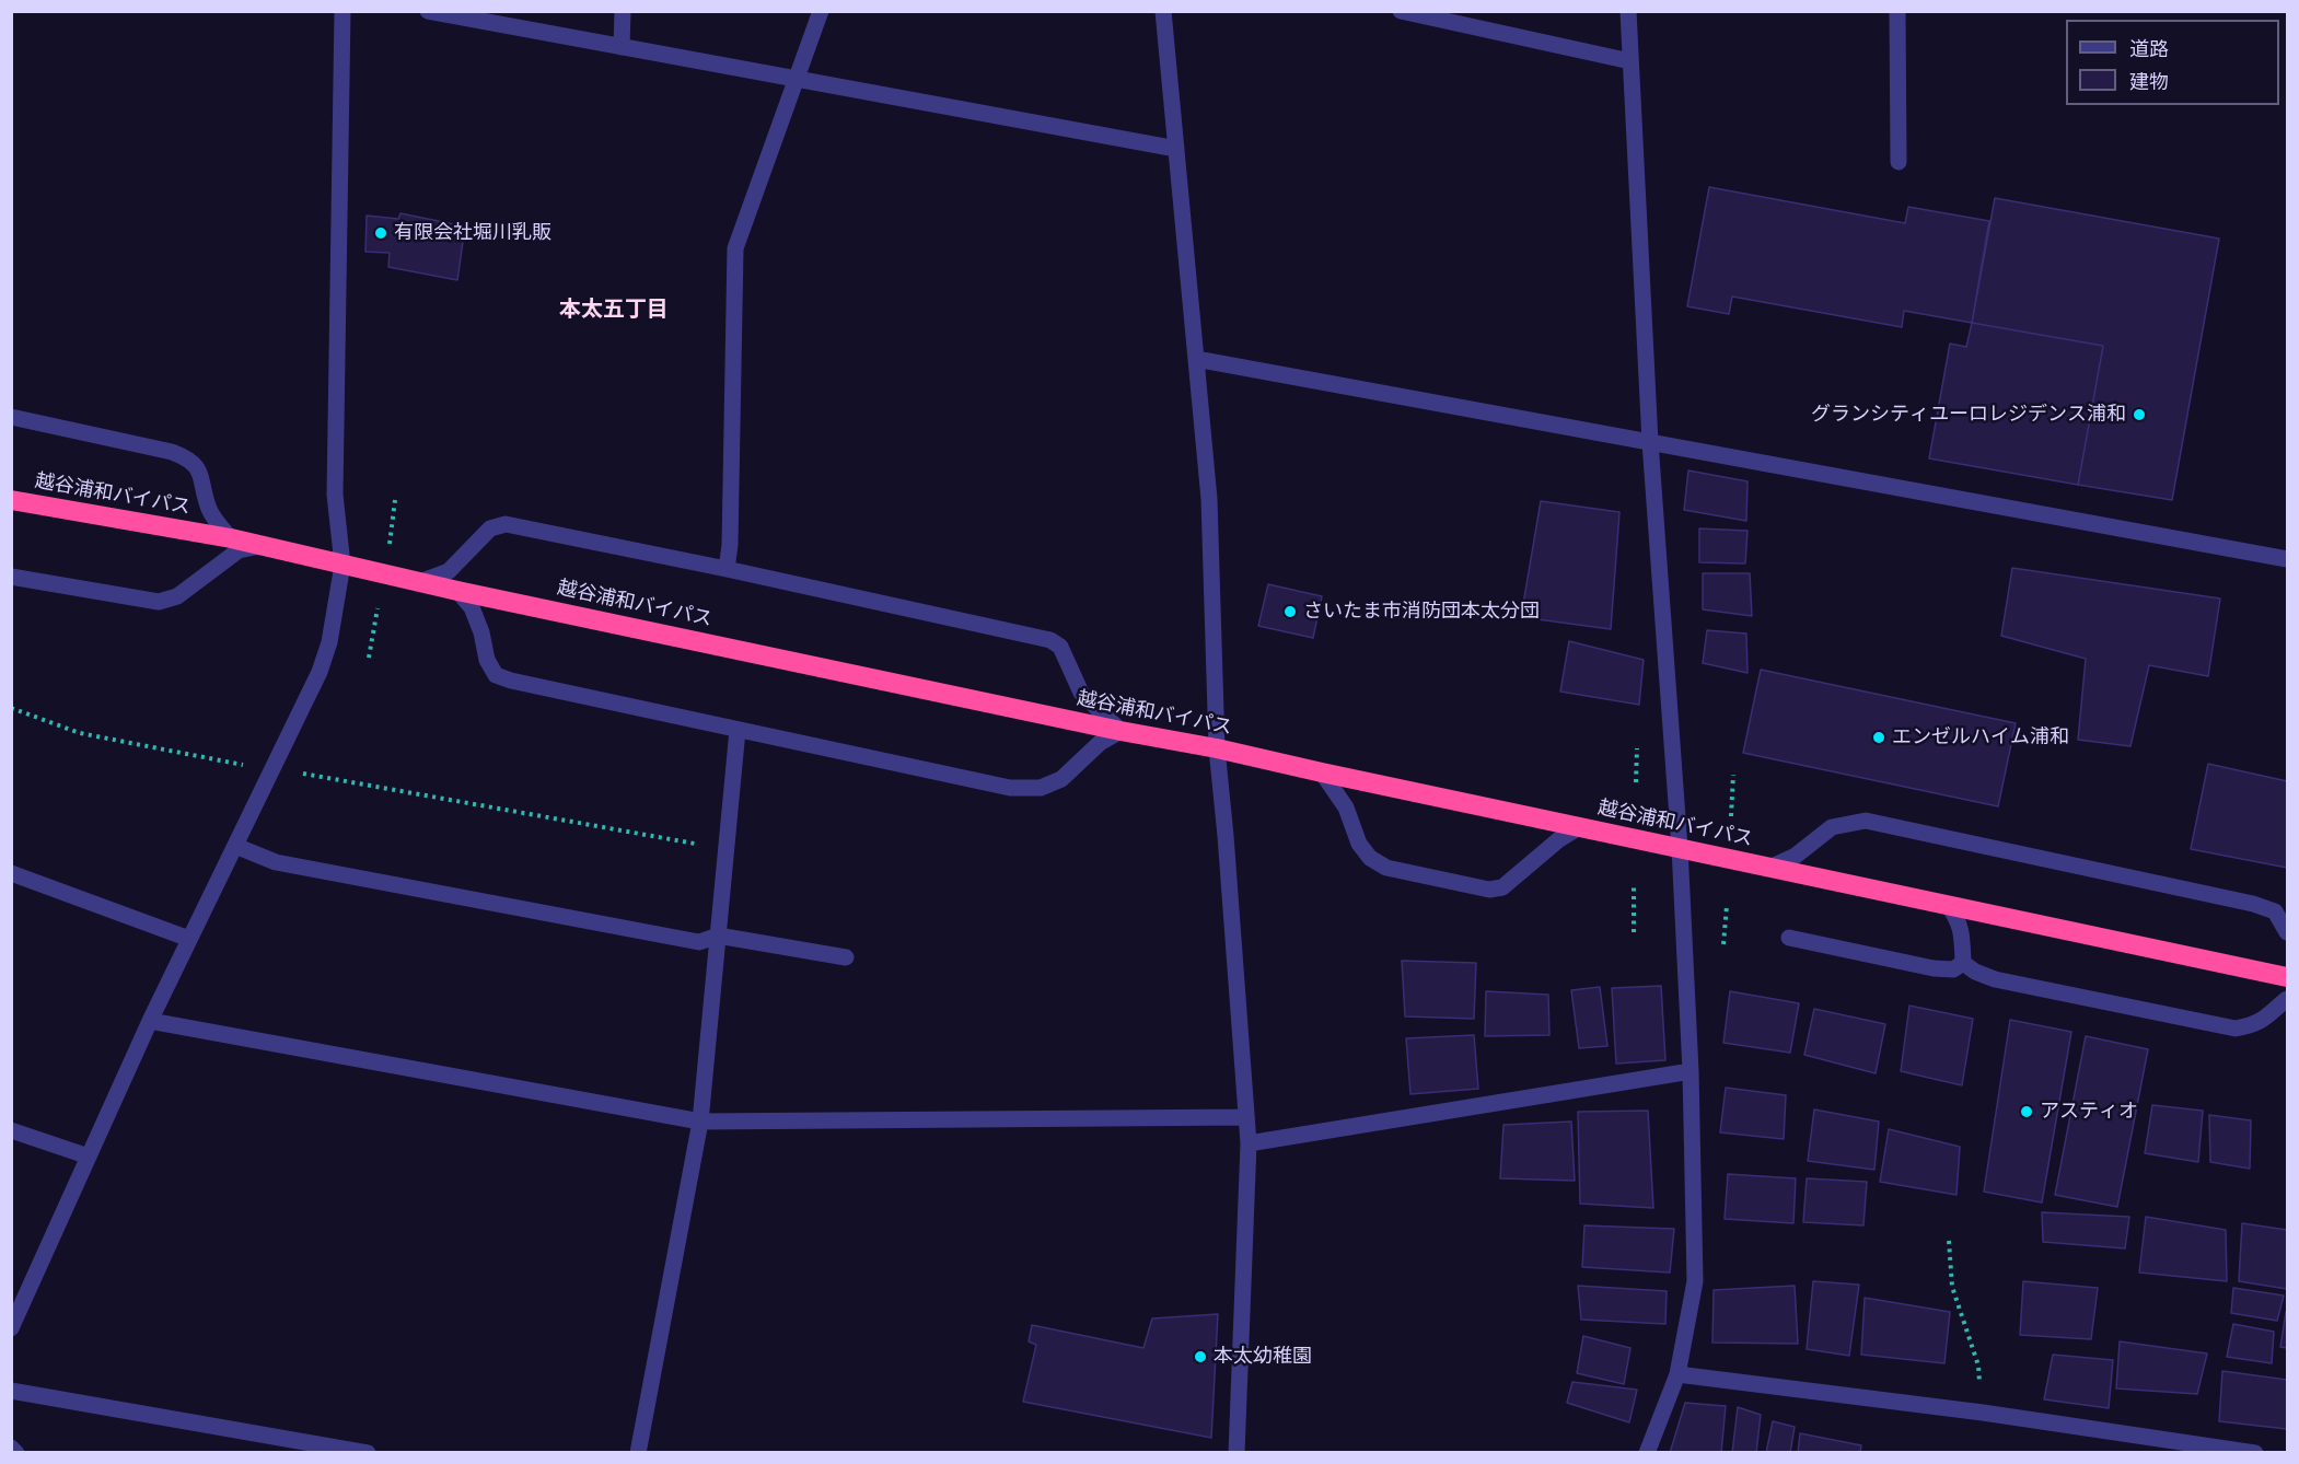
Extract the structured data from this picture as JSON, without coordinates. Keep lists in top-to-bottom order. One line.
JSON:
{"streets":{"highway":["越谷浦和バイパス"]},"districts":["本太五丁目"],"places":["有限会社堀川乳販","グランシティユーロレジデンス浦和","さいたま市消防団本太分団","エンゼルハイム浦和","アスティオ","本太幼稚園"],"legend":["道路","建物"]}
